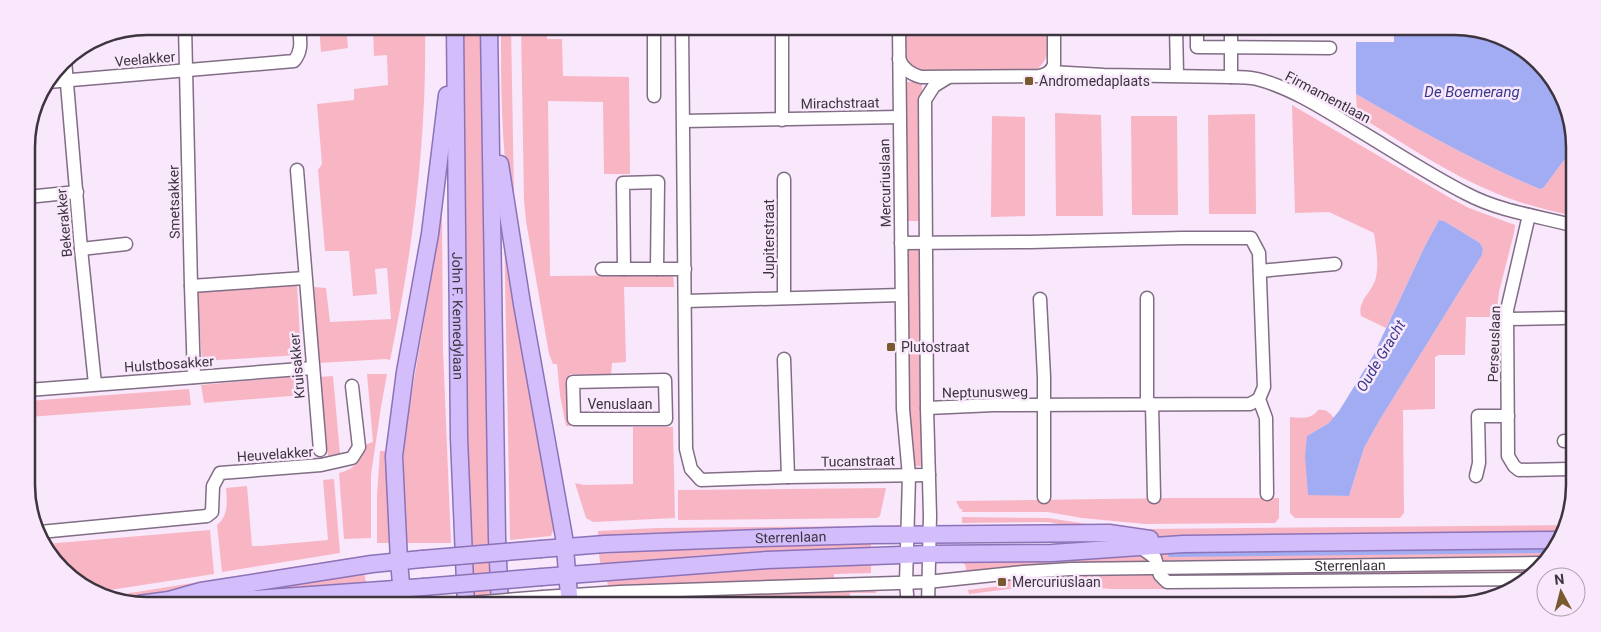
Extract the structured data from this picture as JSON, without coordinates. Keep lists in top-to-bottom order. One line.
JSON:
{"streets":{"main road":["John F. Kennedylaan","Sterrenlaan"],"street":["Veelakker","Firmamentlaan","Mirachstraat","Mercuriuslaan","Smetsakker","Bekerakker","Jupiterstraat","Perseuslaan","Hulstbosakker","Kruisakker","Neptunusweg","Venuslaan","Heuvelakker","Tucanstraat"]},"crossings":[["Veelakker","Smetsakker"],["Veelakker","Bekerakker"],["Firmamentlaan","Perseuslaan"],["Mirachstraat","Mercuriuslaan"],["Mercuriuslaan","Jupiterstraat"],["Mercuriuslaan","Tucanstraat"],["Mercuriuslaan","Sterrenlaan"],["Smetsakker","Hulstbosakker"],["Bekerakker","Hulstbosakker"],["Hulstbosakker","Kruisakker"],["Venuslaan","Tucanstraat"]],"water":["De Boemerang","Oude Gracht"],"places":{"transit":["Andromedaplaats","Plutostraat","Mercuriuslaan"]},"north":"top"}
